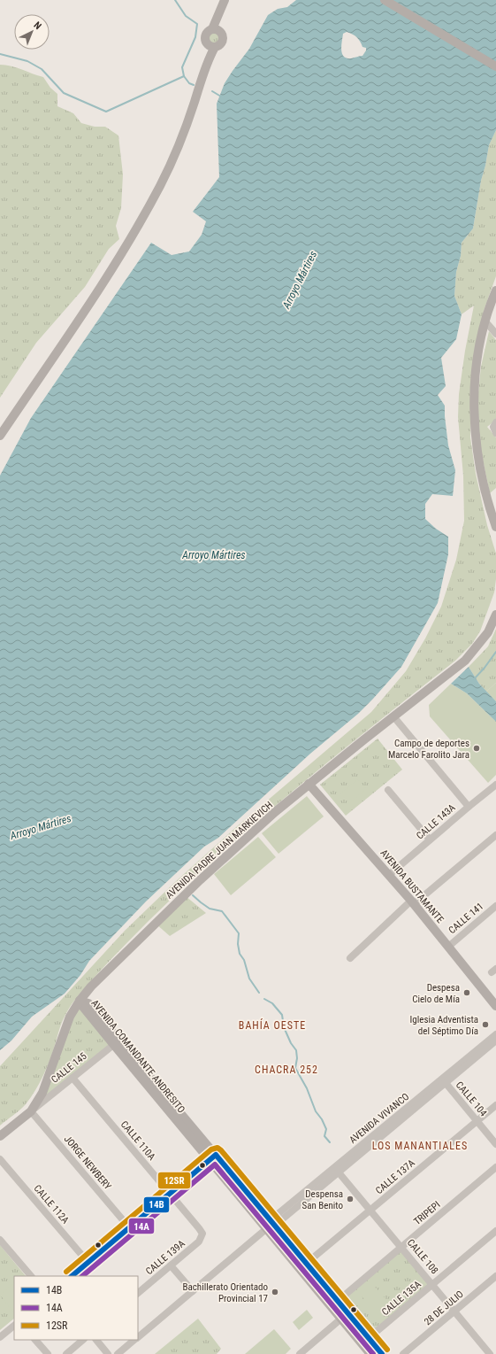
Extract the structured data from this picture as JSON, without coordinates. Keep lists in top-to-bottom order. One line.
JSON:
{"streets":{"main road":["AVENIDA PADRE JUAN MARKIEVICH","AVENIDA BUSTAMANTE","AVENIDA COMANDANTE ANDRESITO"],"street":["CALLE 143A","CALLE 141","CALLE 145","CALLE 104","AVENIDA VIVANCO","CALLE 110A","JORGE NEWBERY","CALLE 137A","CALLE 112A","TRIPEPI","CALLE 108","CALLE 139A","CALLE 135A","28 DE JULIO"]},"crossings":[["CALLE 143A","AVENIDA BUSTAMANTE"],["AVENIDA PADRE JUAN MARKIEVICH","AVENIDA BUSTAMANTE"],["AVENIDA PADRE JUAN MARKIEVICH","AVENIDA COMANDANTE ANDRESITO"],["AVENIDA PADRE JUAN MARKIEVICH","CALLE 145"],["AVENIDA PADRE JUAN MARKIEVICH","JORGE NEWBERY"],["AVENIDA BUSTAMANTE","CALLE 141"],["AVENIDA COMANDANTE ANDRESITO","CALLE 145"],["AVENIDA COMANDANTE ANDRESITO","AVENIDA VIVANCO"],["AVENIDA COMANDANTE ANDRESITO","CALLE 137A"],["AVENIDA COMANDANTE ANDRESITO","TRIPEPI"],["AVENIDA COMANDANTE ANDRESITO","CALLE 135A"],["CALLE 145","CALLE 110A"],["CALLE 145","JORGE NEWBERY"],["CALLE 104","AVENIDA VIVANCO"],["CALLE 104","CALLE 137A"],["AVENIDA VIVANCO","CALLE 108"],["CALLE 110A","CALLE 139A"],["CALLE 137A","CALLE 108"],["TRIPEPI","CALLE 108"],["CALLE 108","CALLE 135A"],["CALLE 108","28 DE JULIO"]],"districts":["BAHÍA OESTE","CHACRA 252","LOS MANANTIALES"],"water":["Arroyo Mártires"],"places":["Campo de deportes Marcelo Farolito Jara","Despesa Cielo de Mía","Iglesia Adventista del Séptimo Día","Despensa San Benito","Bachillerato Orientado Provincial 17"],"lines":["transit line 12SR","transit line 14B","transit line 14A"],"legend":["14B","14A","12SR"],"north":"top right"}
